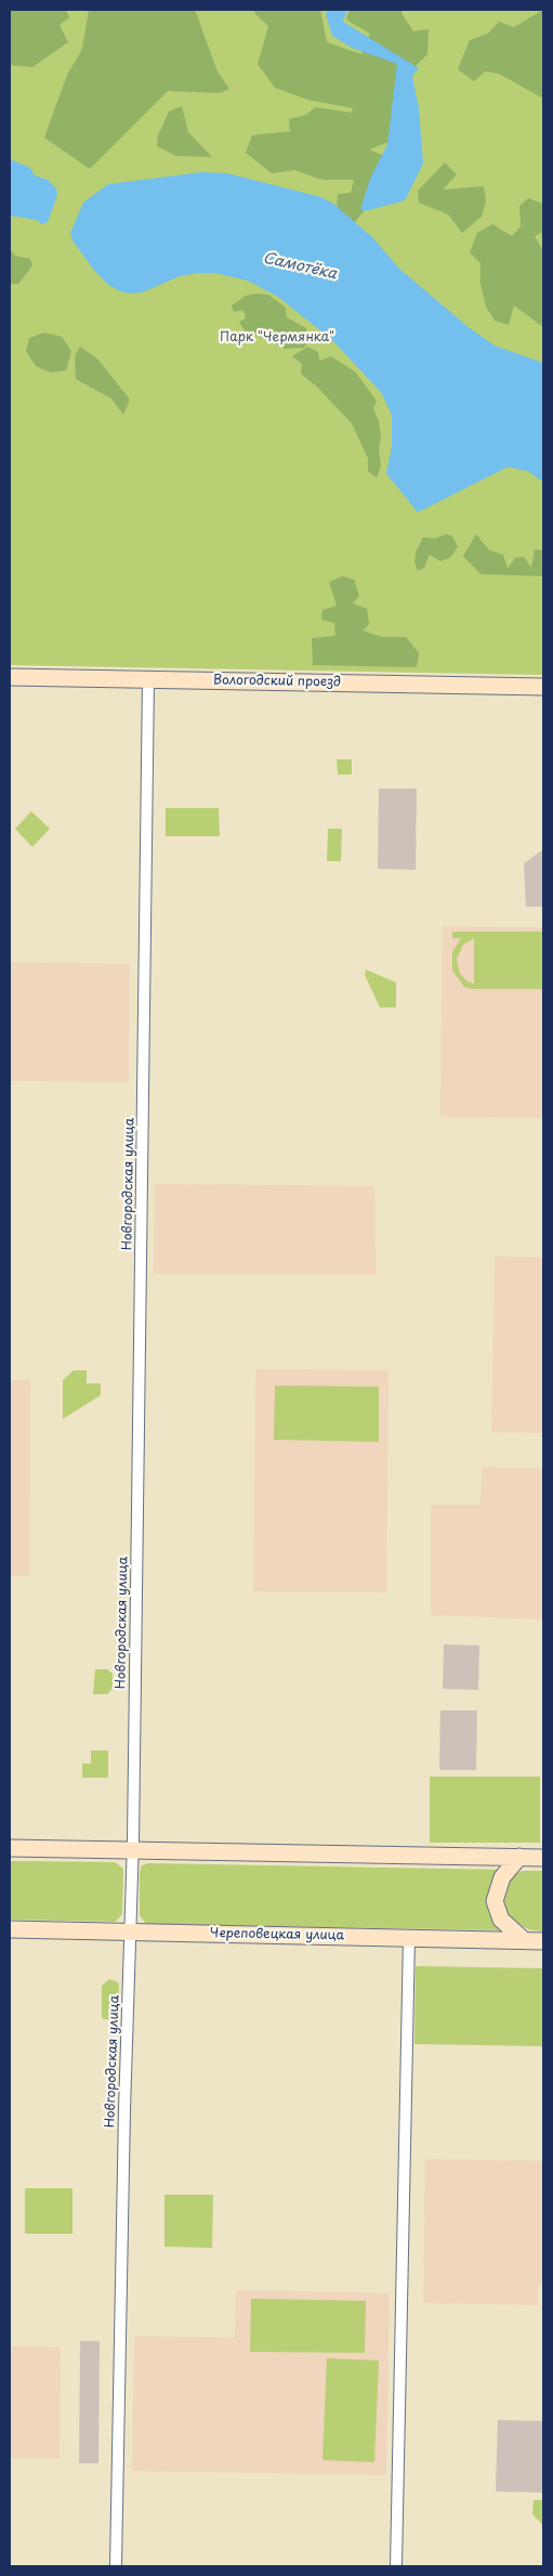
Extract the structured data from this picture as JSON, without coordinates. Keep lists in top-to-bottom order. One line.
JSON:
{"streets":{"main road":["Вологодский проезд","Череповецкая улица"],"street":["Новгородская улица"]},"crossings":[["Вологодский проезд","Новгородская улица"],["Новгородская улица","Череповецкая улица"]],"water":["Самотёка"],"parks":["Парк \"Чермянка\""]}
